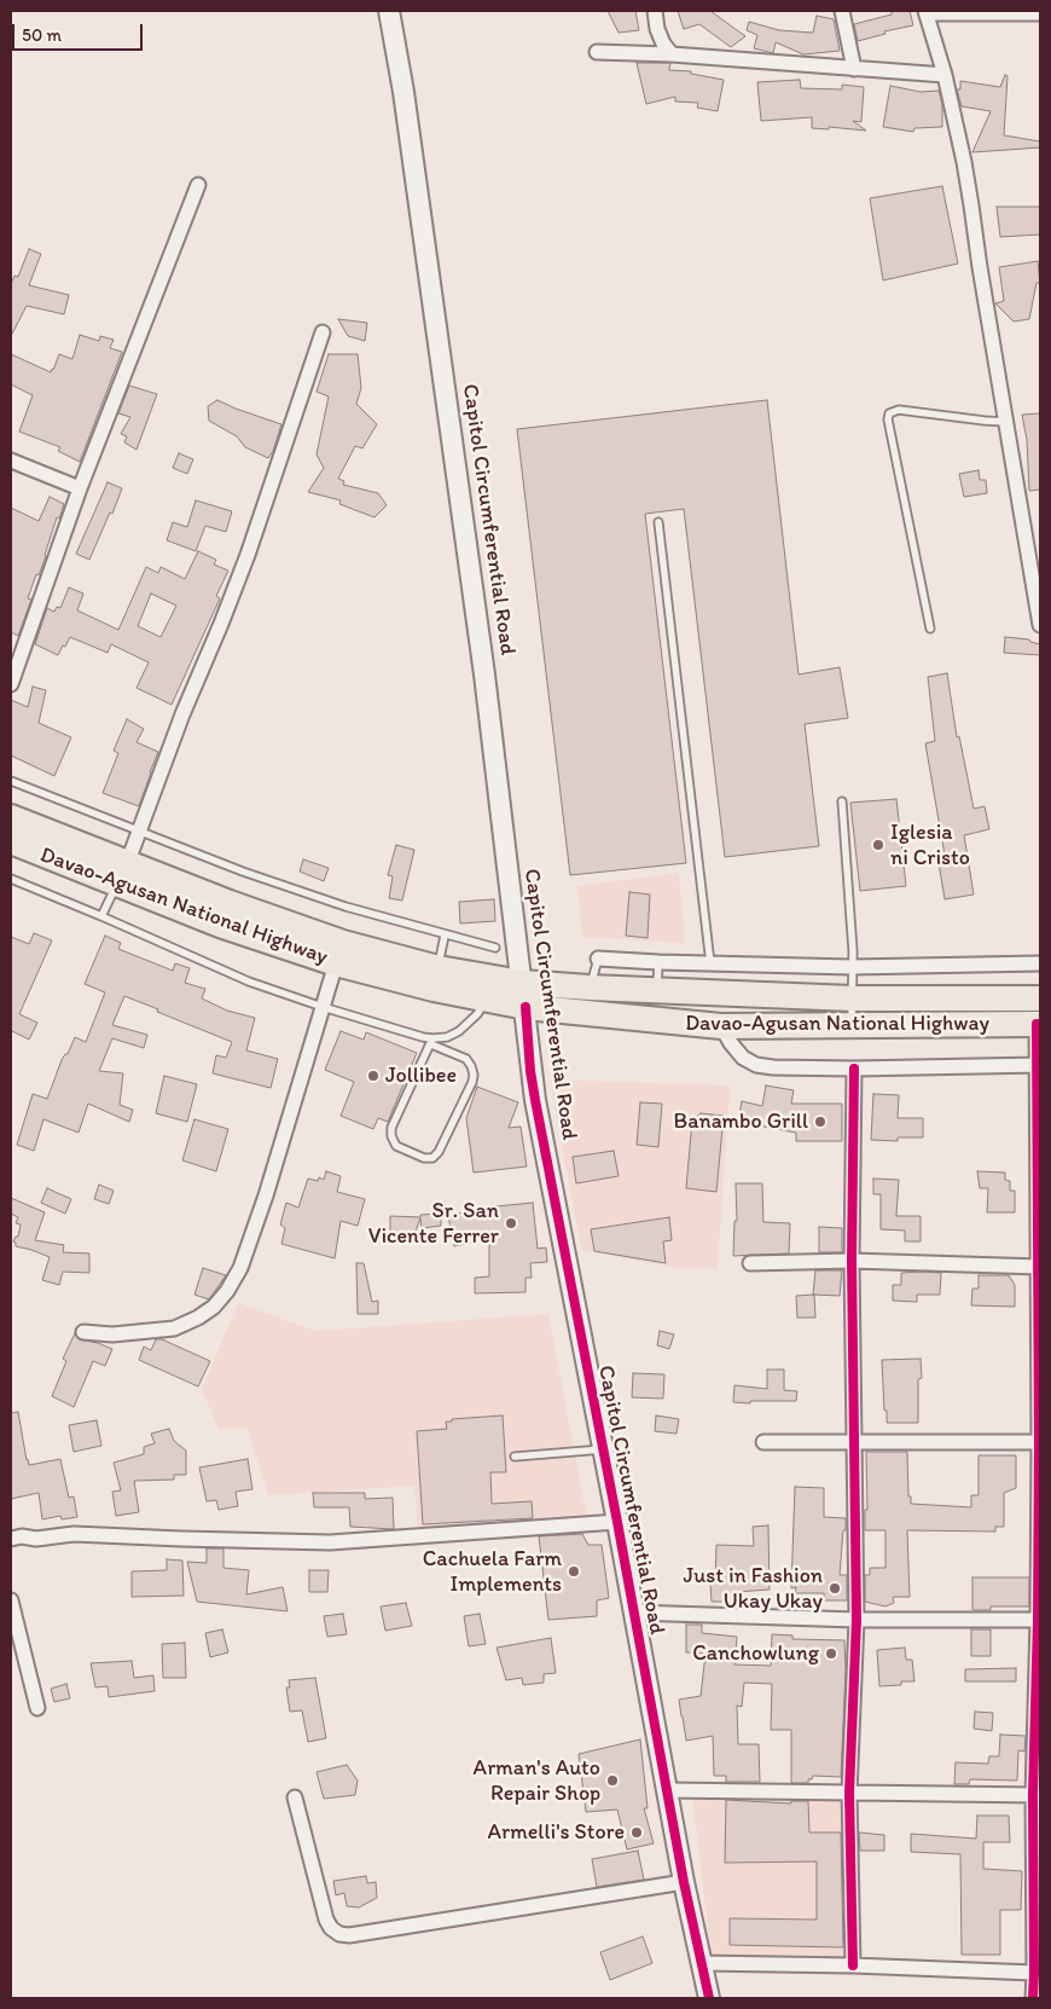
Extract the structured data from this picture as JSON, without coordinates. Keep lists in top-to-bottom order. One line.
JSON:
{"streets":{"highway":["Davao-Agusan National Highway"],"main road":["Capitol Circumferential Road"]},"crossings":[["Capitol Circumferential Road","Davao-Agusan National Highway"]],"places":["Iglesia ni Cristo","Jollibee","Banambo Grill","Sr. San Vicente Ferrer","Cachuela Farm Implements","Just in Fashion Ukay Ukay","Canchowlung","Arman's Auto Repair Shop","Armelli's Store"],"scale_bar":"50 m"}
